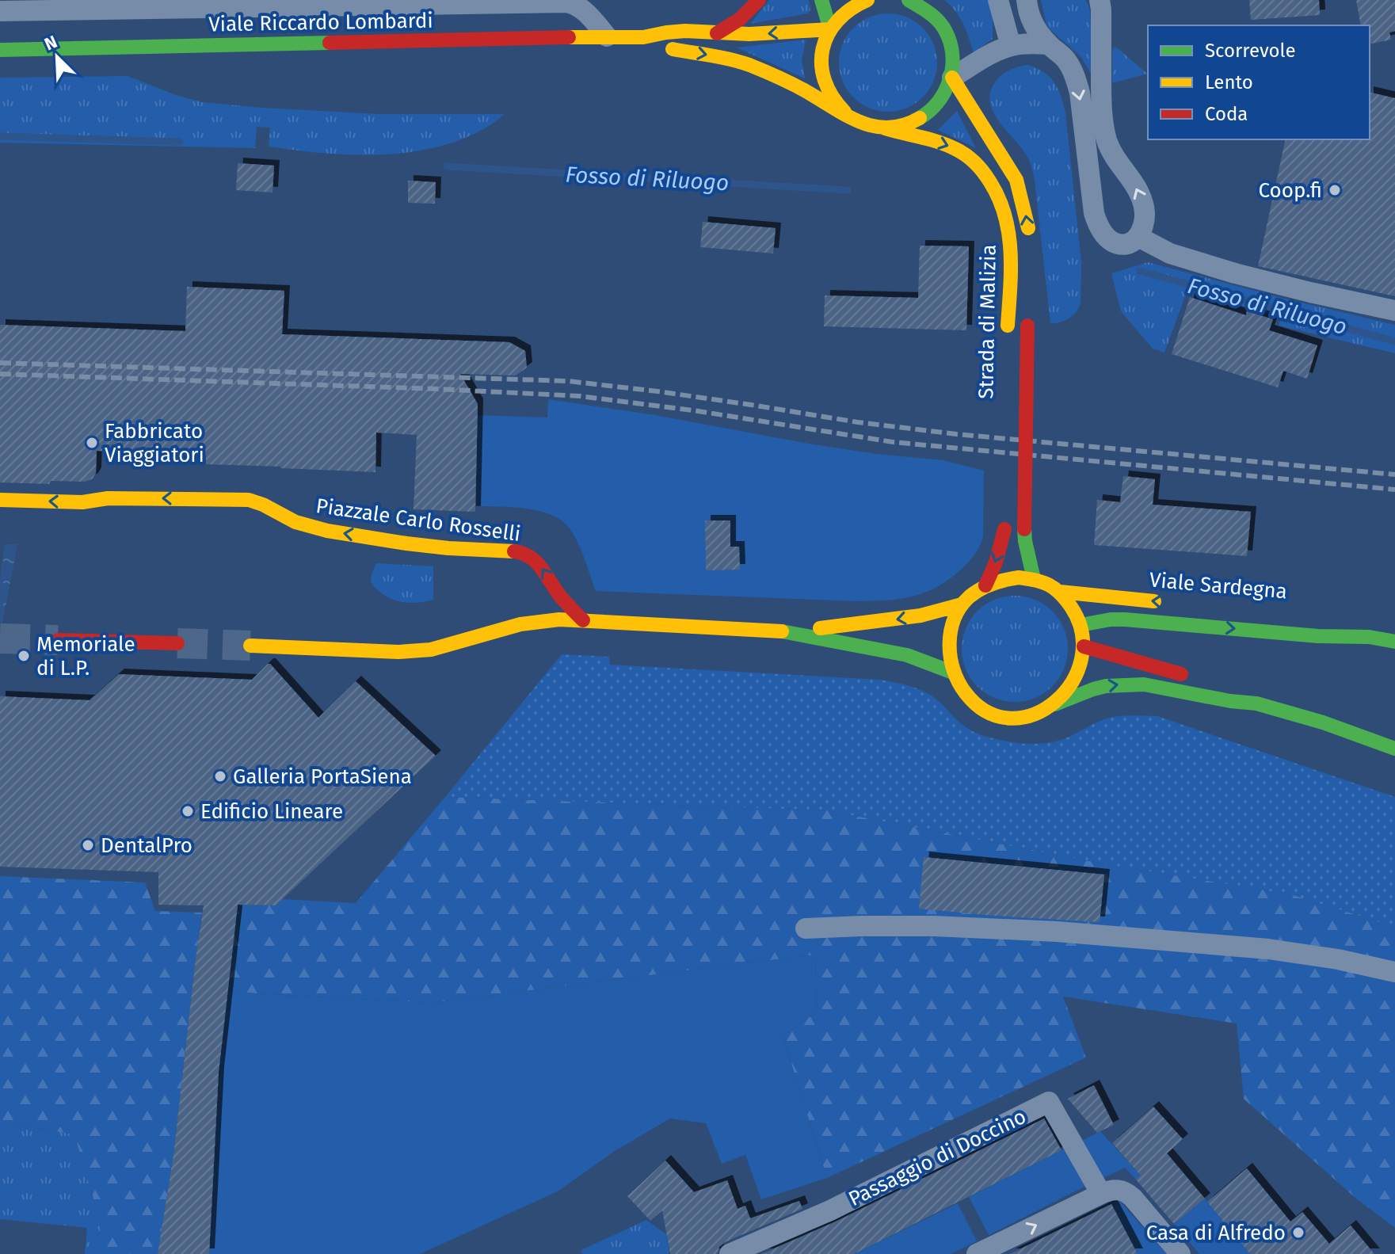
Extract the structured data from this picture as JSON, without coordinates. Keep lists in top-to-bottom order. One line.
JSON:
{"streets":{"main road":["Viale Riccardo Lombardi","Strada di Malizia","Piazzale Carlo Rosselli","Viale Sardegna"],"street":["Passaggio di Doccino"]},"crossings":[["Viale Riccardo Lombardi","Strada di Malizia"],["Strada di Malizia","Viale Sardegna"]],"water":["Fosso di Riluogo"],"places":["Coop.fi","Fabbricato Viaggiatori","Memoriale di L.P.","Galleria PortaSiena","Edificio Lineare","DentalPro","Casa di Alfredo"],"legend":["Scorrevole","Lento","Coda"],"north":"top left"}
